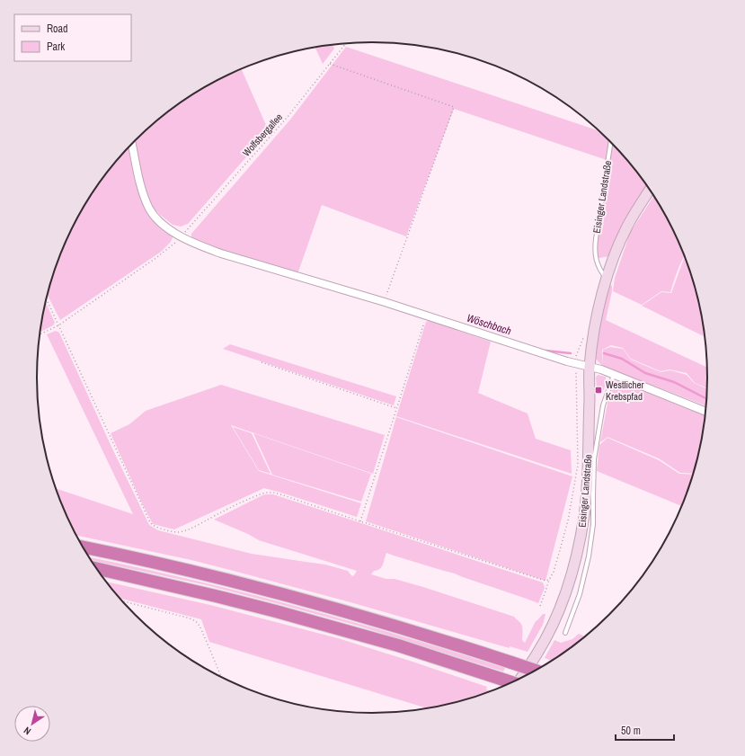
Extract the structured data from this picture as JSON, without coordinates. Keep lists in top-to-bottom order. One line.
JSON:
{"streets":{"main road":["Eisinger Landstraße"],"path":["Wolfsbergallee"]},"water":["Wöschbach"],"places":{"transit":["Westlicher Krebspfad"]},"legend":["Road","Park"],"scale_bar":"50 m","north":"bottom left"}
